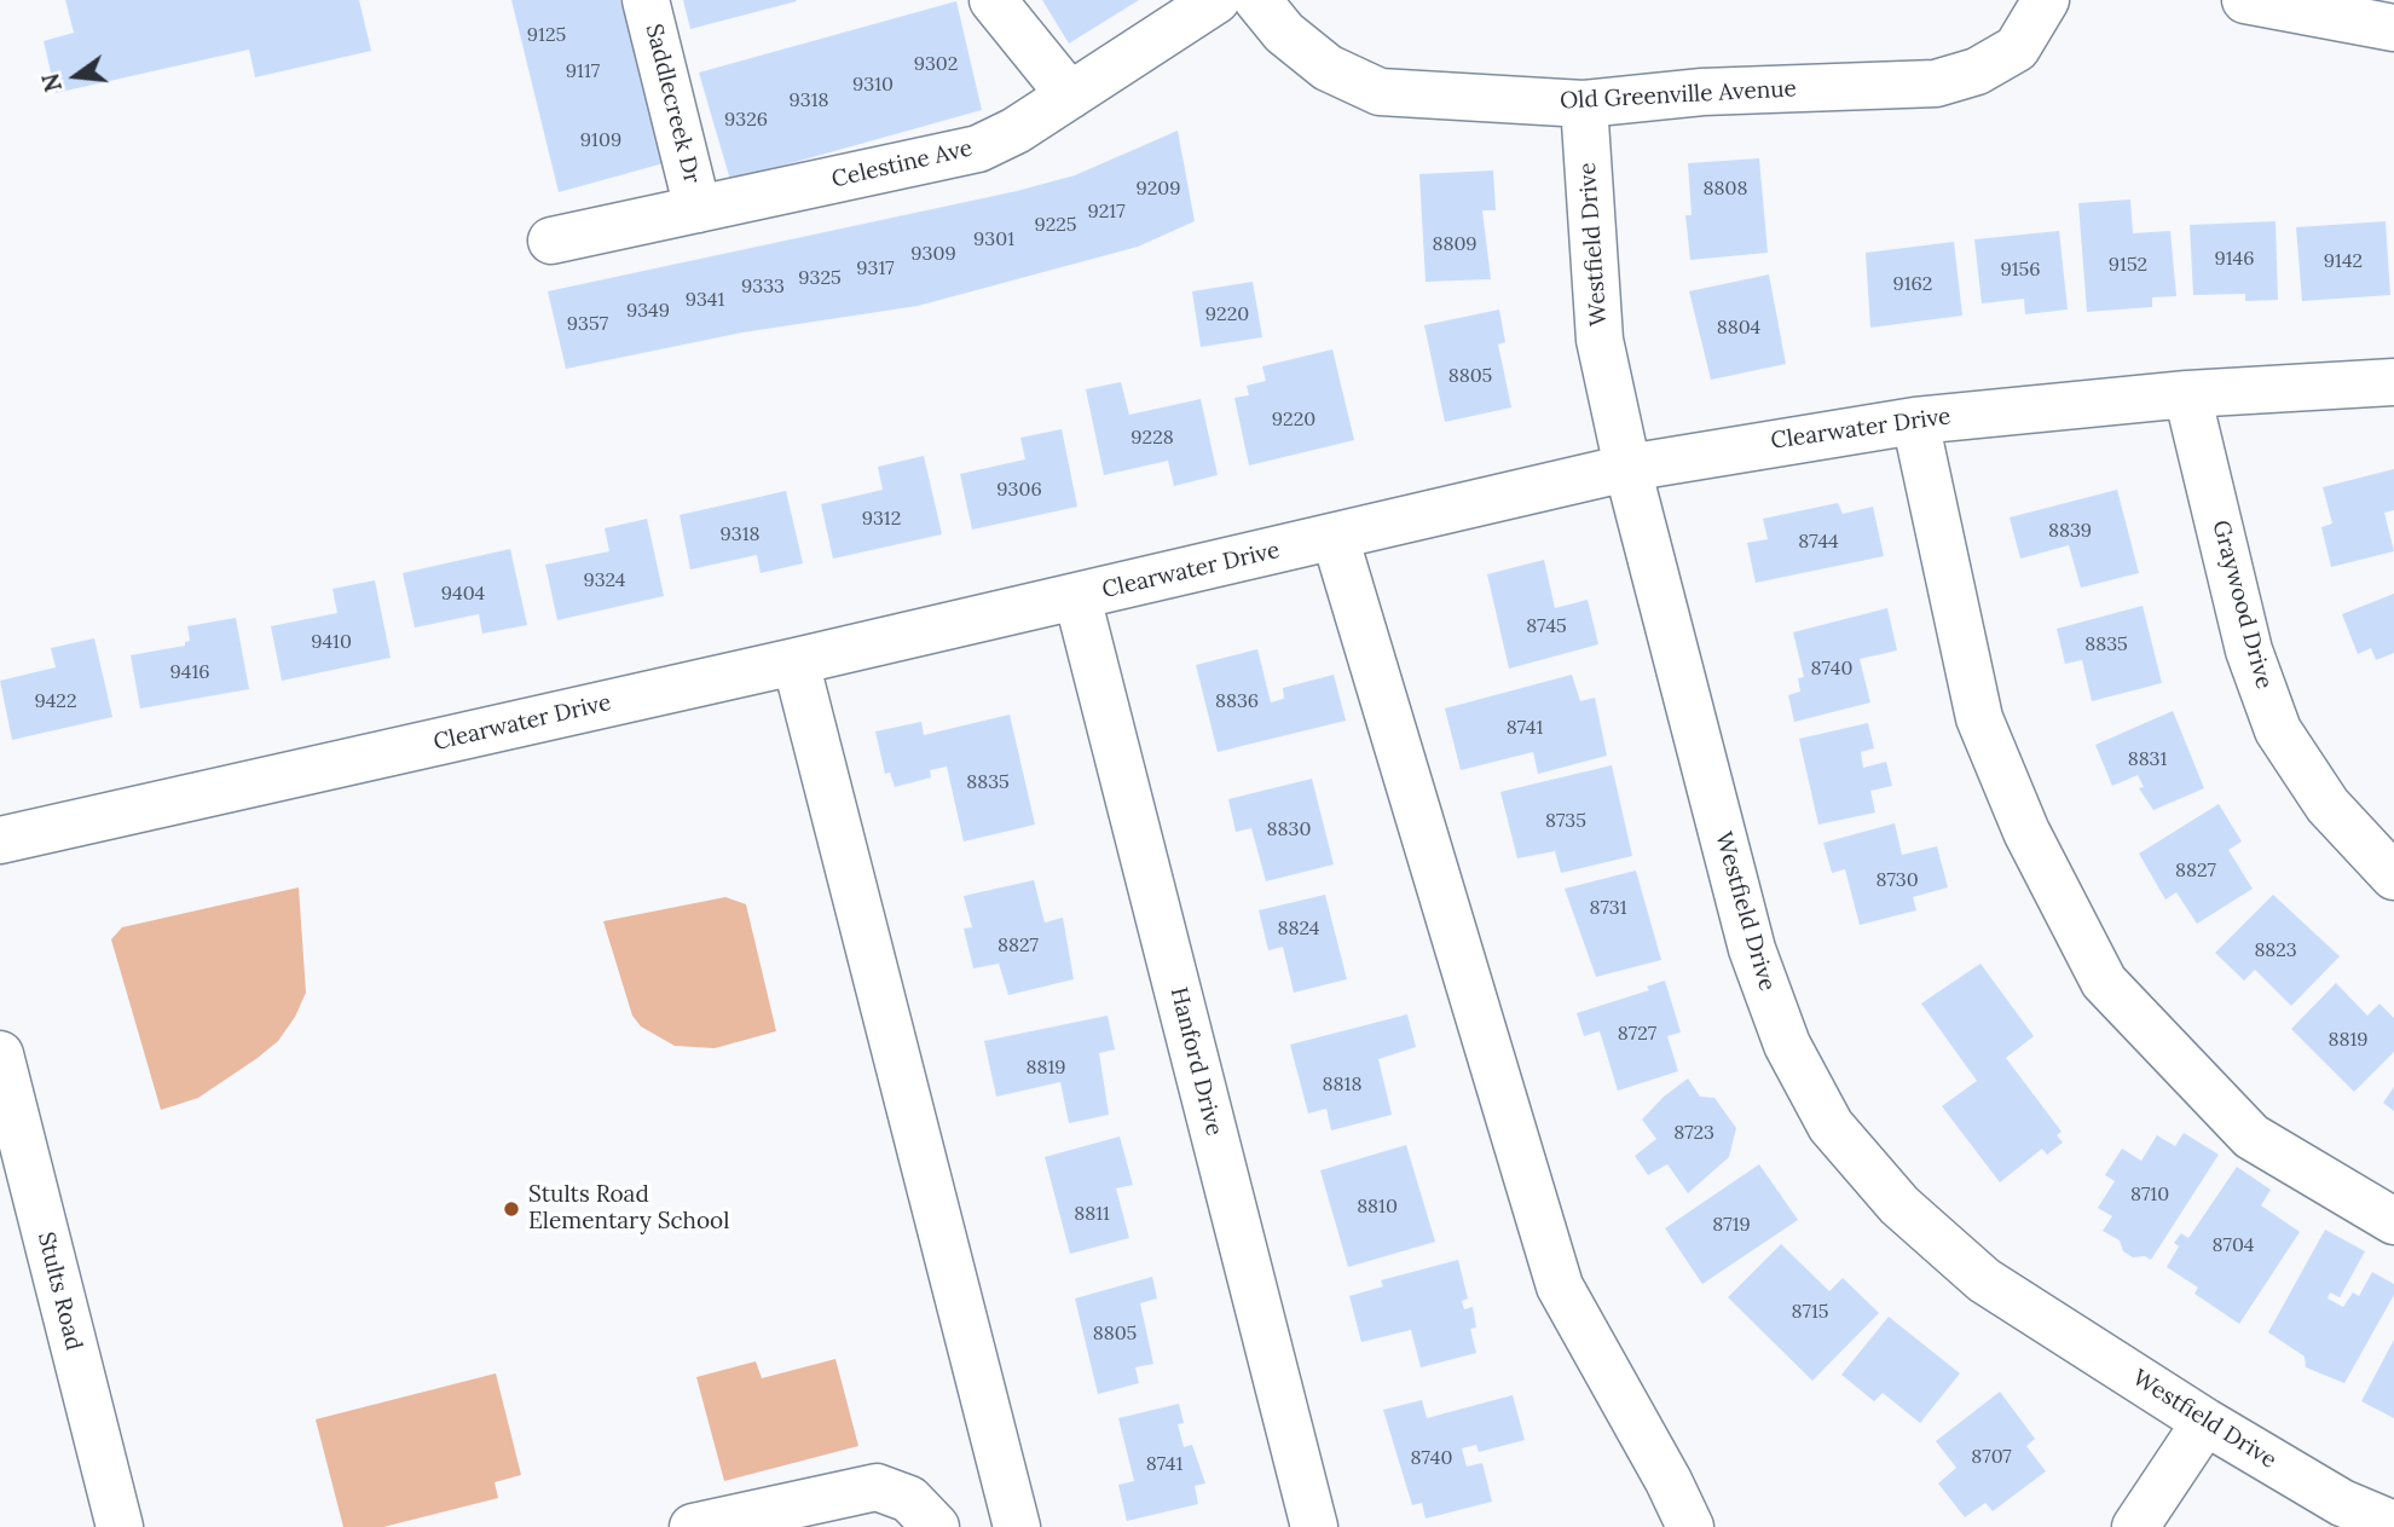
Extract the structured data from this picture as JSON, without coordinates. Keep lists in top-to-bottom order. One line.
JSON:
{"streets":{"street":["Old Greenville Avenue","Saddlecreek Dr","Celestine Ave","Westfield Drive","Clearwater Drive","Graywood Drive","Hanford Drive","Stults Road"]},"crossings":[["Old Greenville Avenue","Westfield Drive"],["Saddlecreek Dr","Celestine Ave"],["Westfield Drive","Clearwater Drive"],["Clearwater Drive","Graywood Drive"],["Clearwater Drive","Hanford Drive"]],"places":["Stults Road Elementary School"],"house_numbers":["9125","9302","9117","9310","9318","9326","9109","9209","8808","9217","9225","9301","8809","9309","9146","9142","9152","9317","9156","9325","9162","9333","9341","9349","9220","9357","8804","8805","9220","9228","9306","9312","8839","9318","8744","9324","9404","8745","9410","8835","8740","9416","9422","8836","8741","8831","8835","8735","8830","8827","8730","8731","8824","8827","8823","8727","8819","8819","8818","8723","8710","8810","8811","8719","8704","8715","8805","8707","8740","8741"],"north":"left"}
